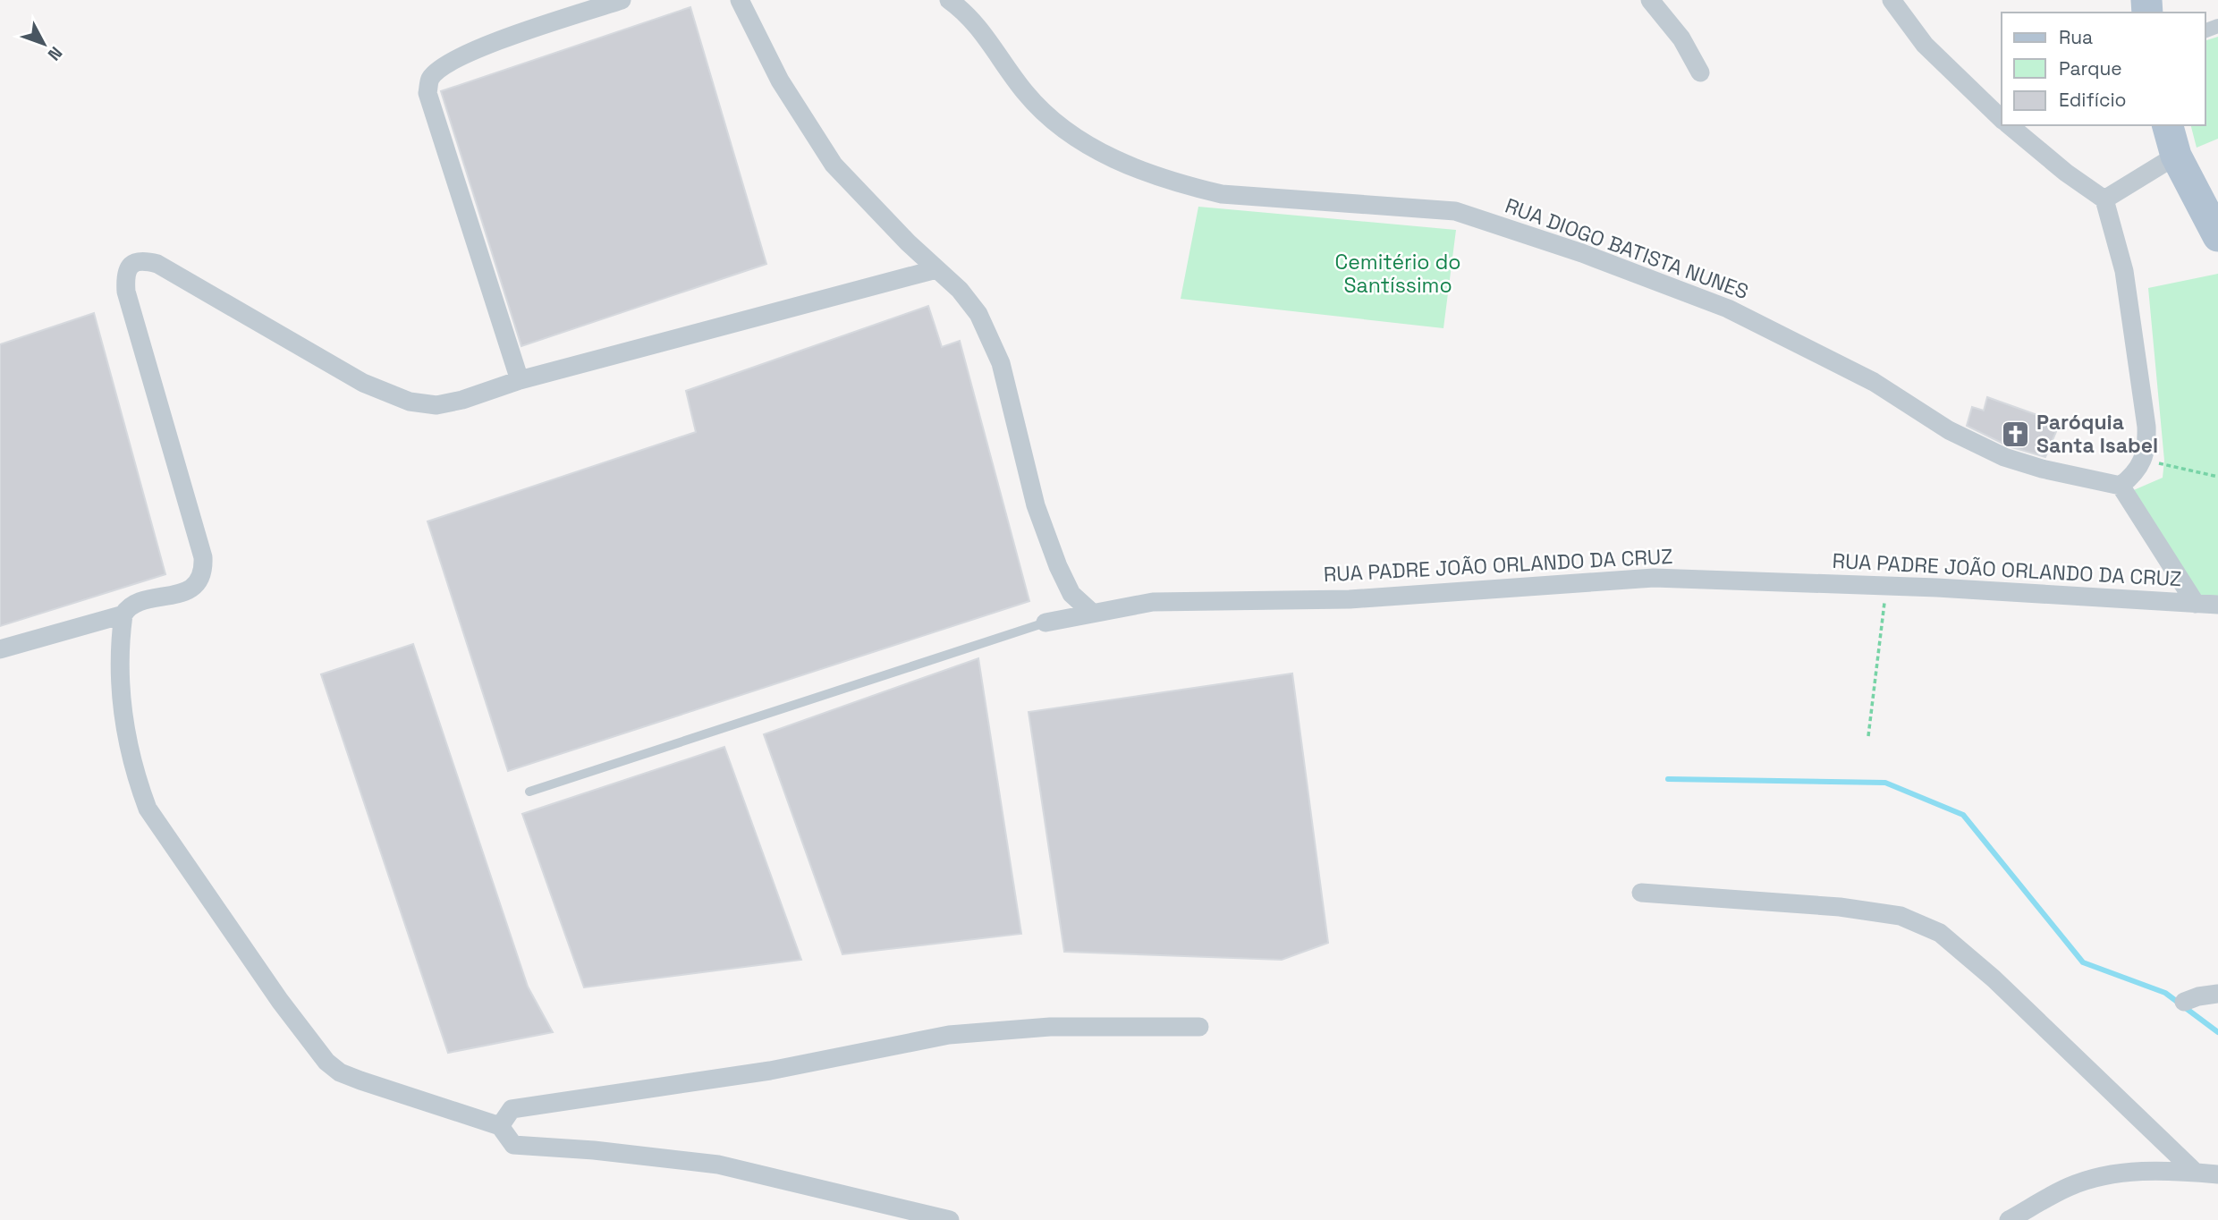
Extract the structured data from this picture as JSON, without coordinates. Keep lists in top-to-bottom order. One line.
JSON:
{"streets":{"street":["RUA DIOGO BATISTA NUNES","RUA PADRE JOÃO ORLANDO DA CRUZ"]},"parks":["Cemitério do Santíssimo"],"places":{"church":["Paróquia Santa Isabel"]},"legend":["Rua","Parque","Edifício"],"north":"bottom right"}
